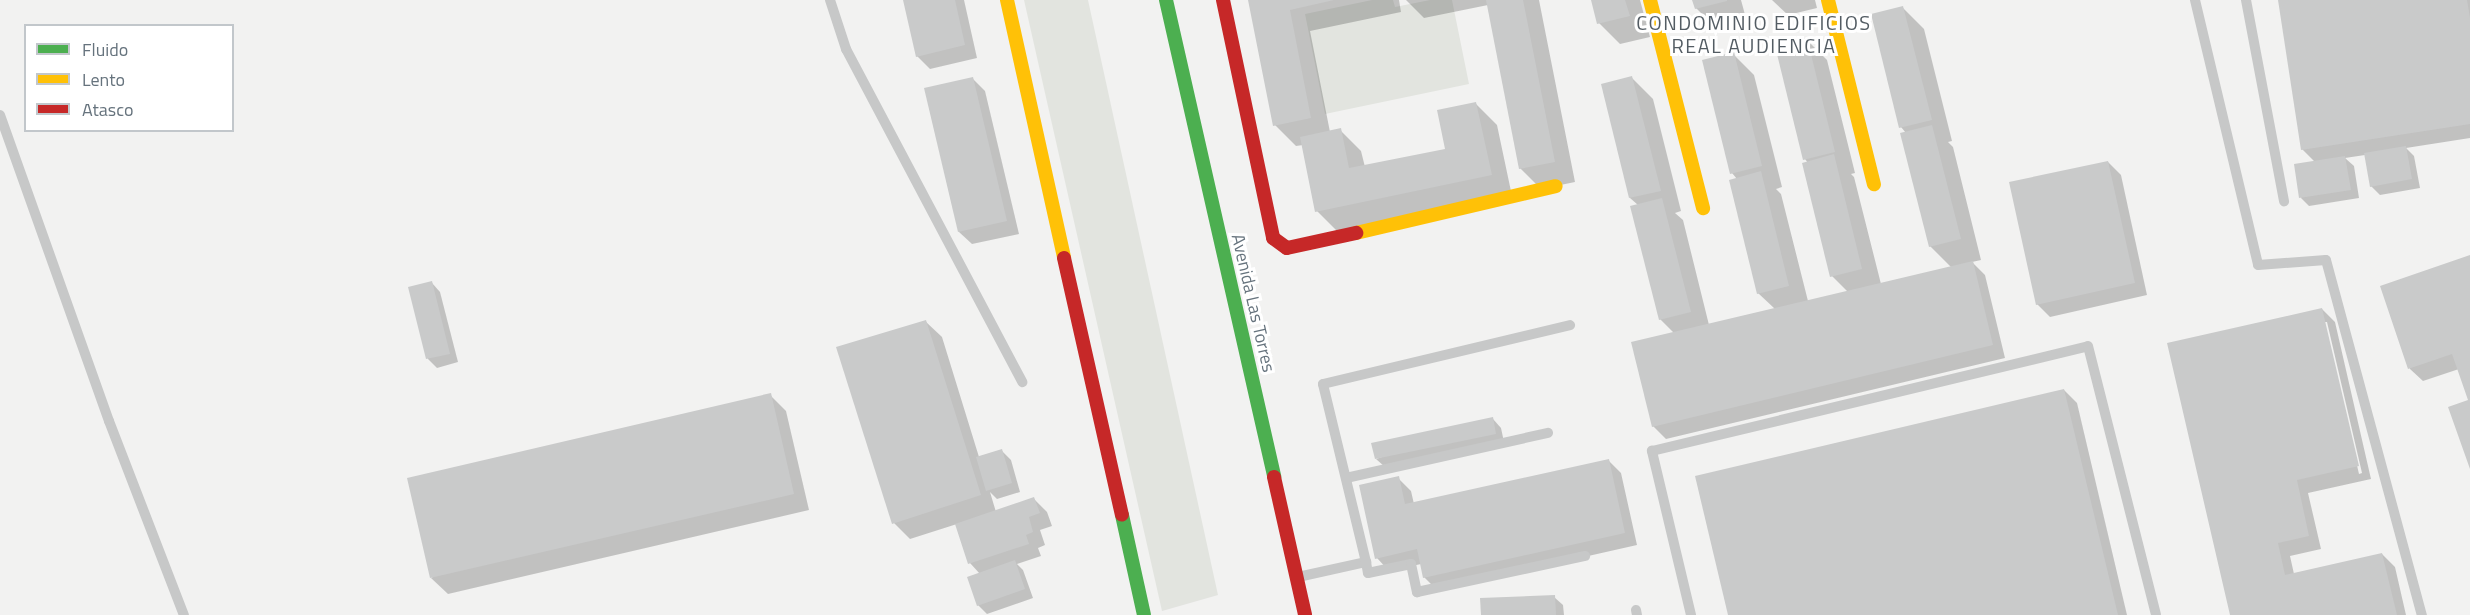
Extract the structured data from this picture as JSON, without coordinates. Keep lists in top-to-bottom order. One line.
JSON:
{"streets":{"street":["Avenida Las Torres"]},"districts":["CONDOMINIO EDIFICIOS REAL AUDIENCIA"],"legend":["Fluido","Lento","Atasco"]}
